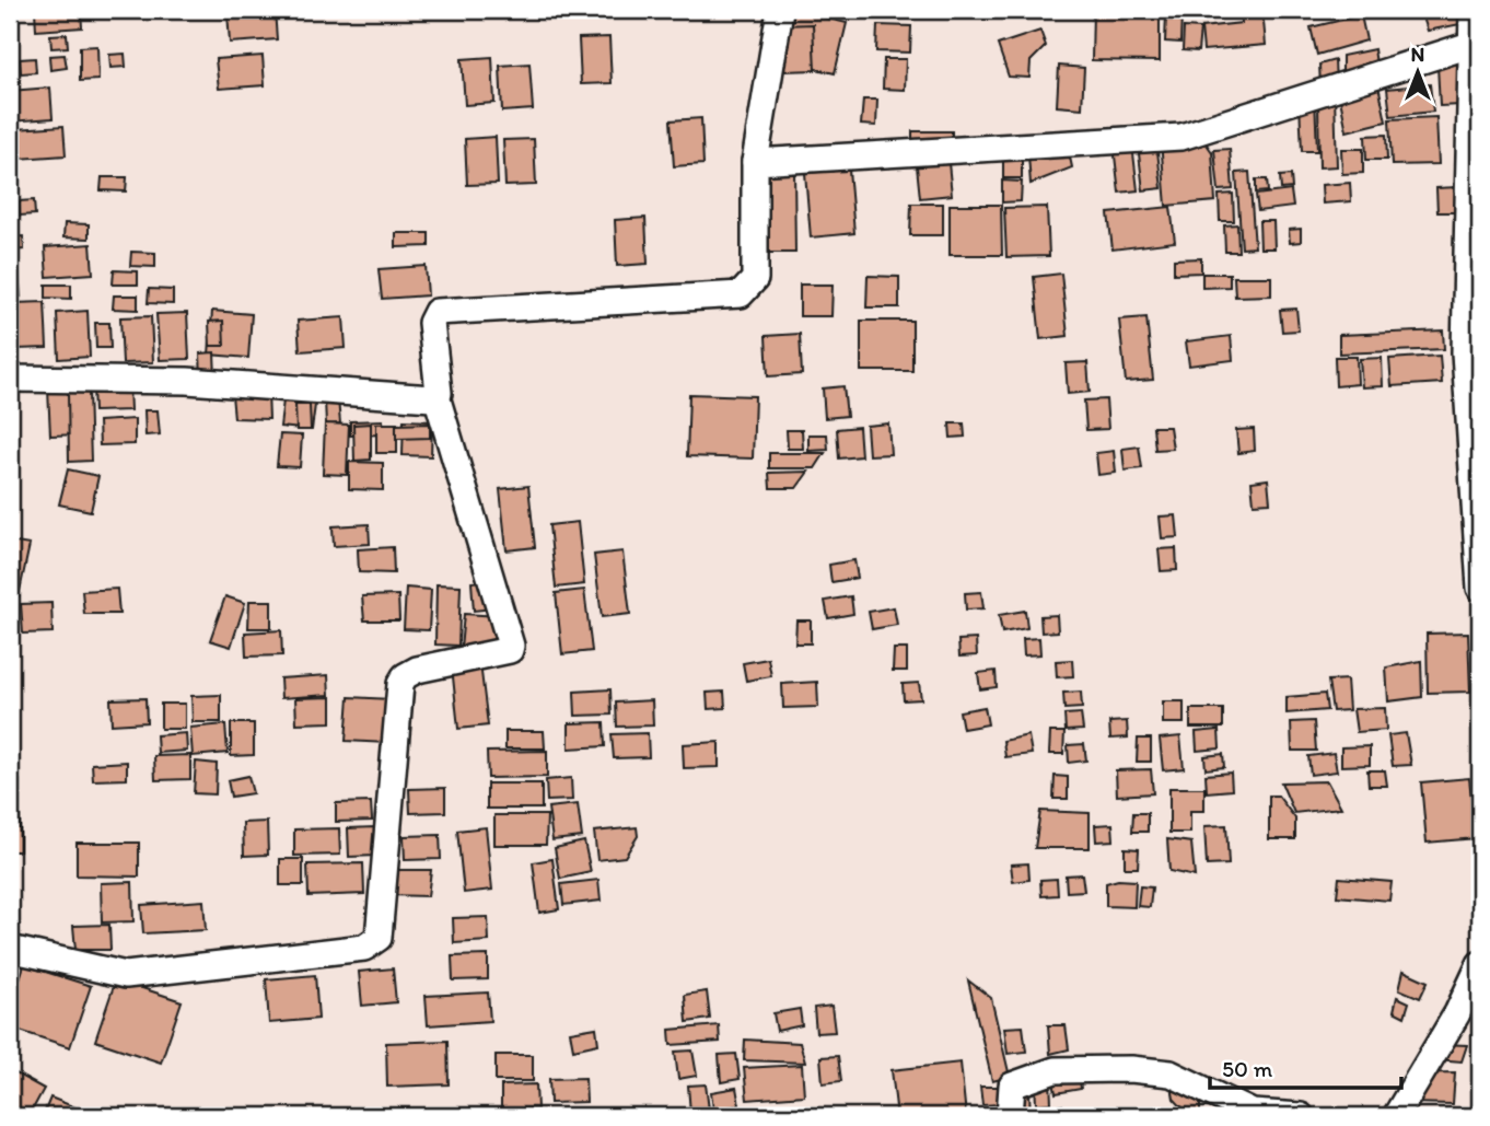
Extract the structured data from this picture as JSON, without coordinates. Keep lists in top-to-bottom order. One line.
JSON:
{"scale_bar":"50 m","north":"top"}
